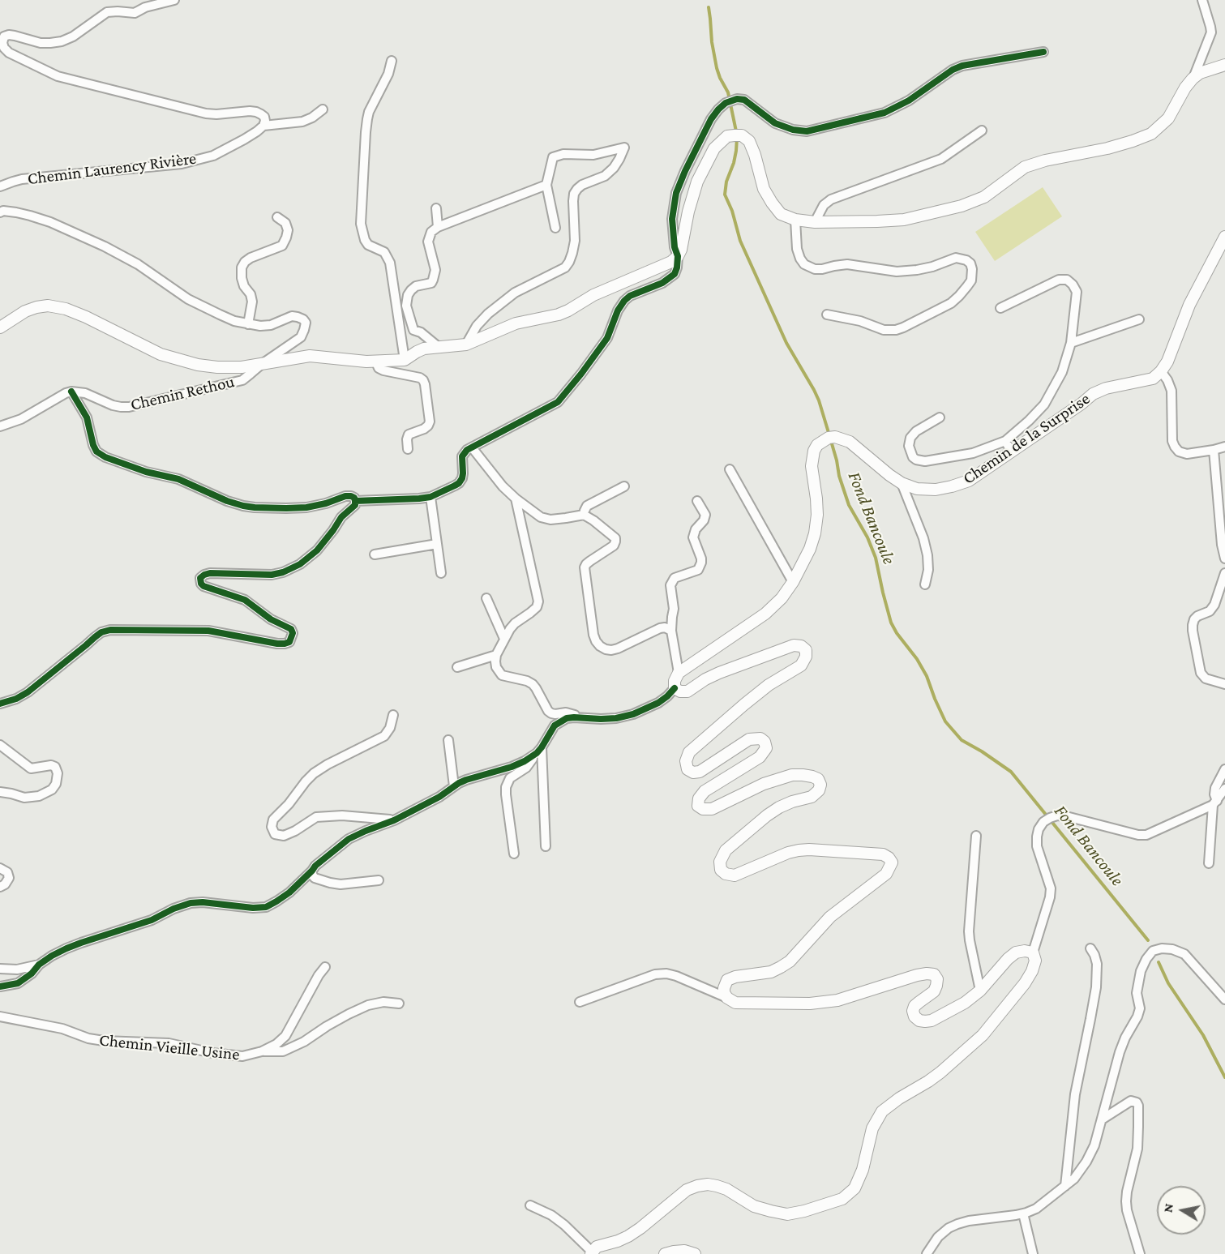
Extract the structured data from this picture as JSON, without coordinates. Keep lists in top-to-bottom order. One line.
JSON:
{"streets":{"main road":["Chemin de la Surprise"],"street":["Chemin Laurency Rivière","Chemin Rethou","Chemin Vieille Usine"]},"crossings":[["Chemin Laurency Rivière","Chemin Rethou"]],"water":["Fond Bancoule"],"north":"left"}
